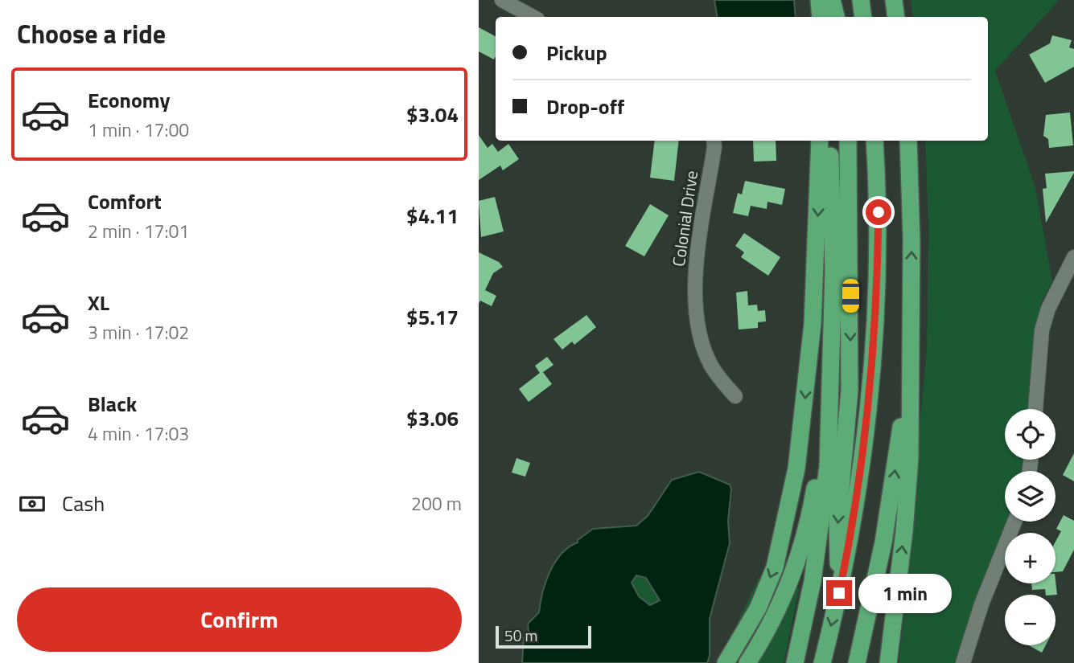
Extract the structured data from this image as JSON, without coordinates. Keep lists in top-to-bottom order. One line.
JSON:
{"streets":{"street":["Colonial Drive"]},"scale_bar":"50 m","page":{"heading":"Choose a ride","banner":["Pickup","Drop-off"],"list":[{"name":"Economy","note":"1 min · 17:00","value":"$3.04"},{"name":"Comfort","note":"2 min · 17:01","value":"$4.11"},{"name":"XL","note":"3 min · 17:02","value":"$5.17"},{"name":"Black","note":"4 min · 17:03","value":"$3.06"}],"map_buttons":["+","−"],"pay":["Cash","200 m"],"bubble":"1 min","buttons":"Confirm","scale":"50 m"}}
